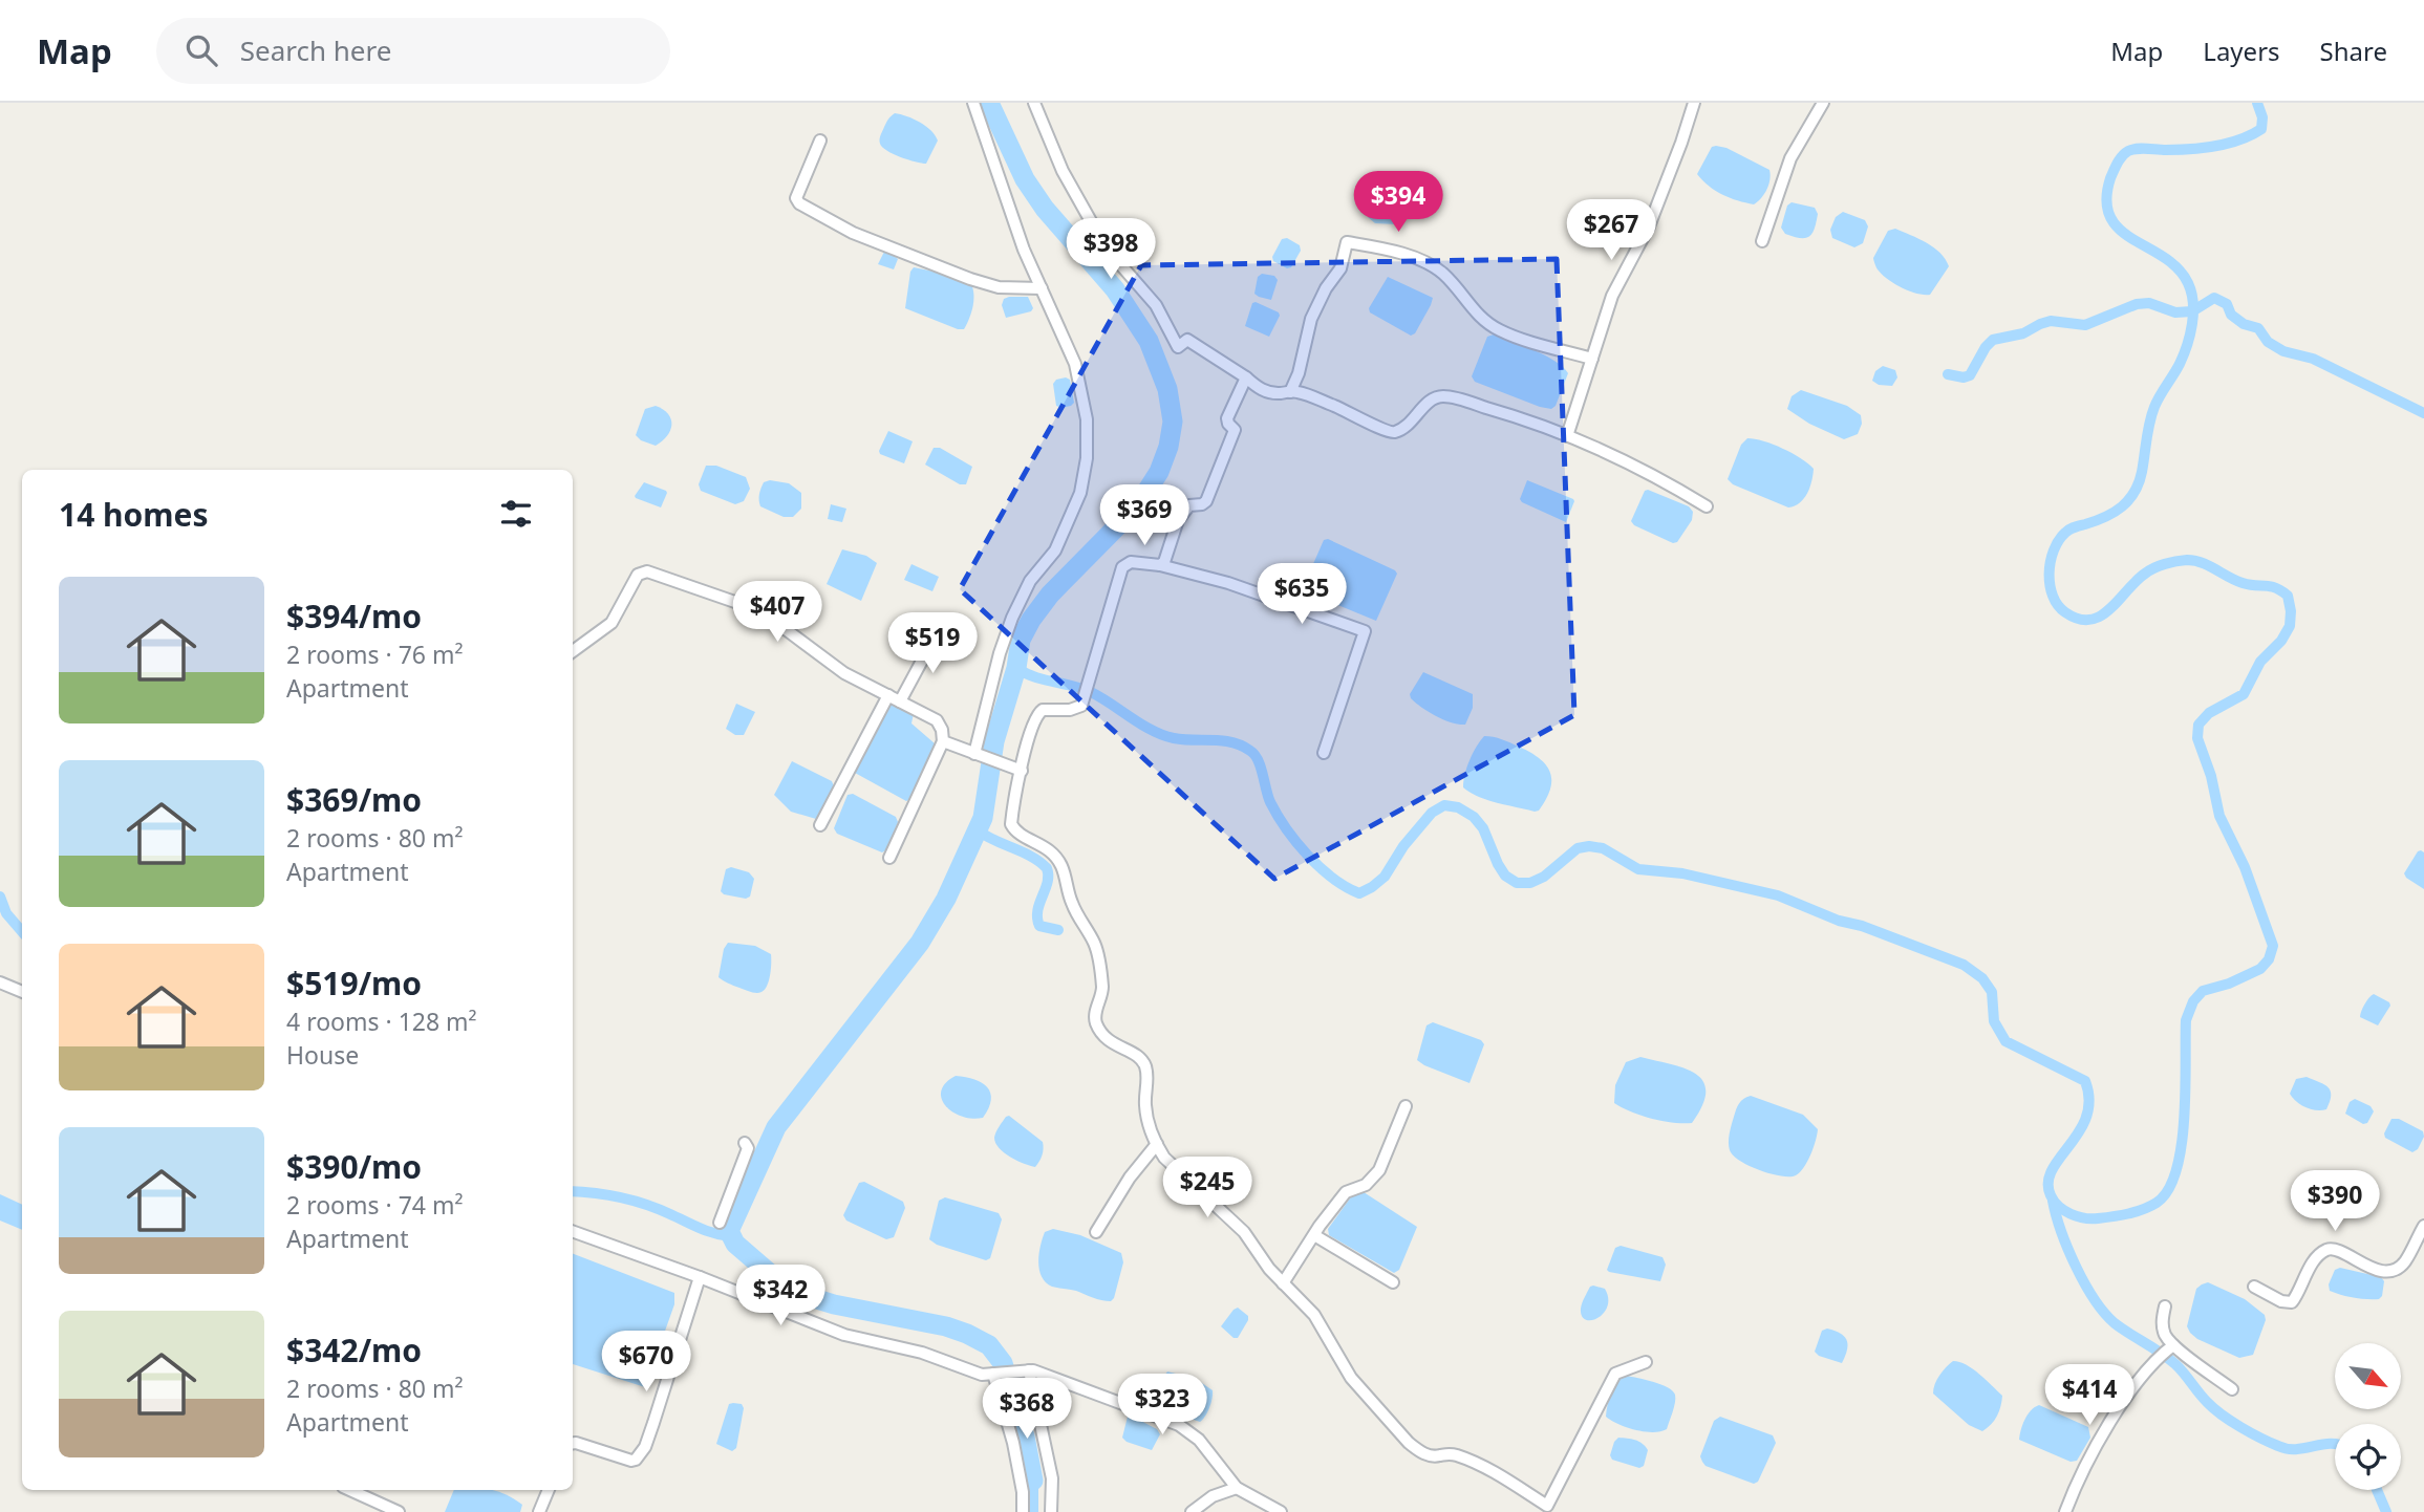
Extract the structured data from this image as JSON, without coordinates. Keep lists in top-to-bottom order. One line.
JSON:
{"north":"bottom right","page":{"header":"Map","search":"Search here","nav":["Map","Layers","Share"],"price":["$394","$267","$398","$369","$635","$407","$519","$245","$390","$342","$670","$414","$323","$368"],"heading":"14 homes","list":[{"name":"$394/mo","note":"2 rooms · 76 m² · Apartment"},{"name":"$369/mo","note":"2 rooms · 80 m² · Apartment"},{"name":"$519/mo","note":"4 rooms · 128 m² · House"},{"name":"$390/mo","note":"2 rooms · 74 m² · Apartment"},{"name":"$342/mo","note":"2 rooms · 80 m² · Apartment"}]}}
